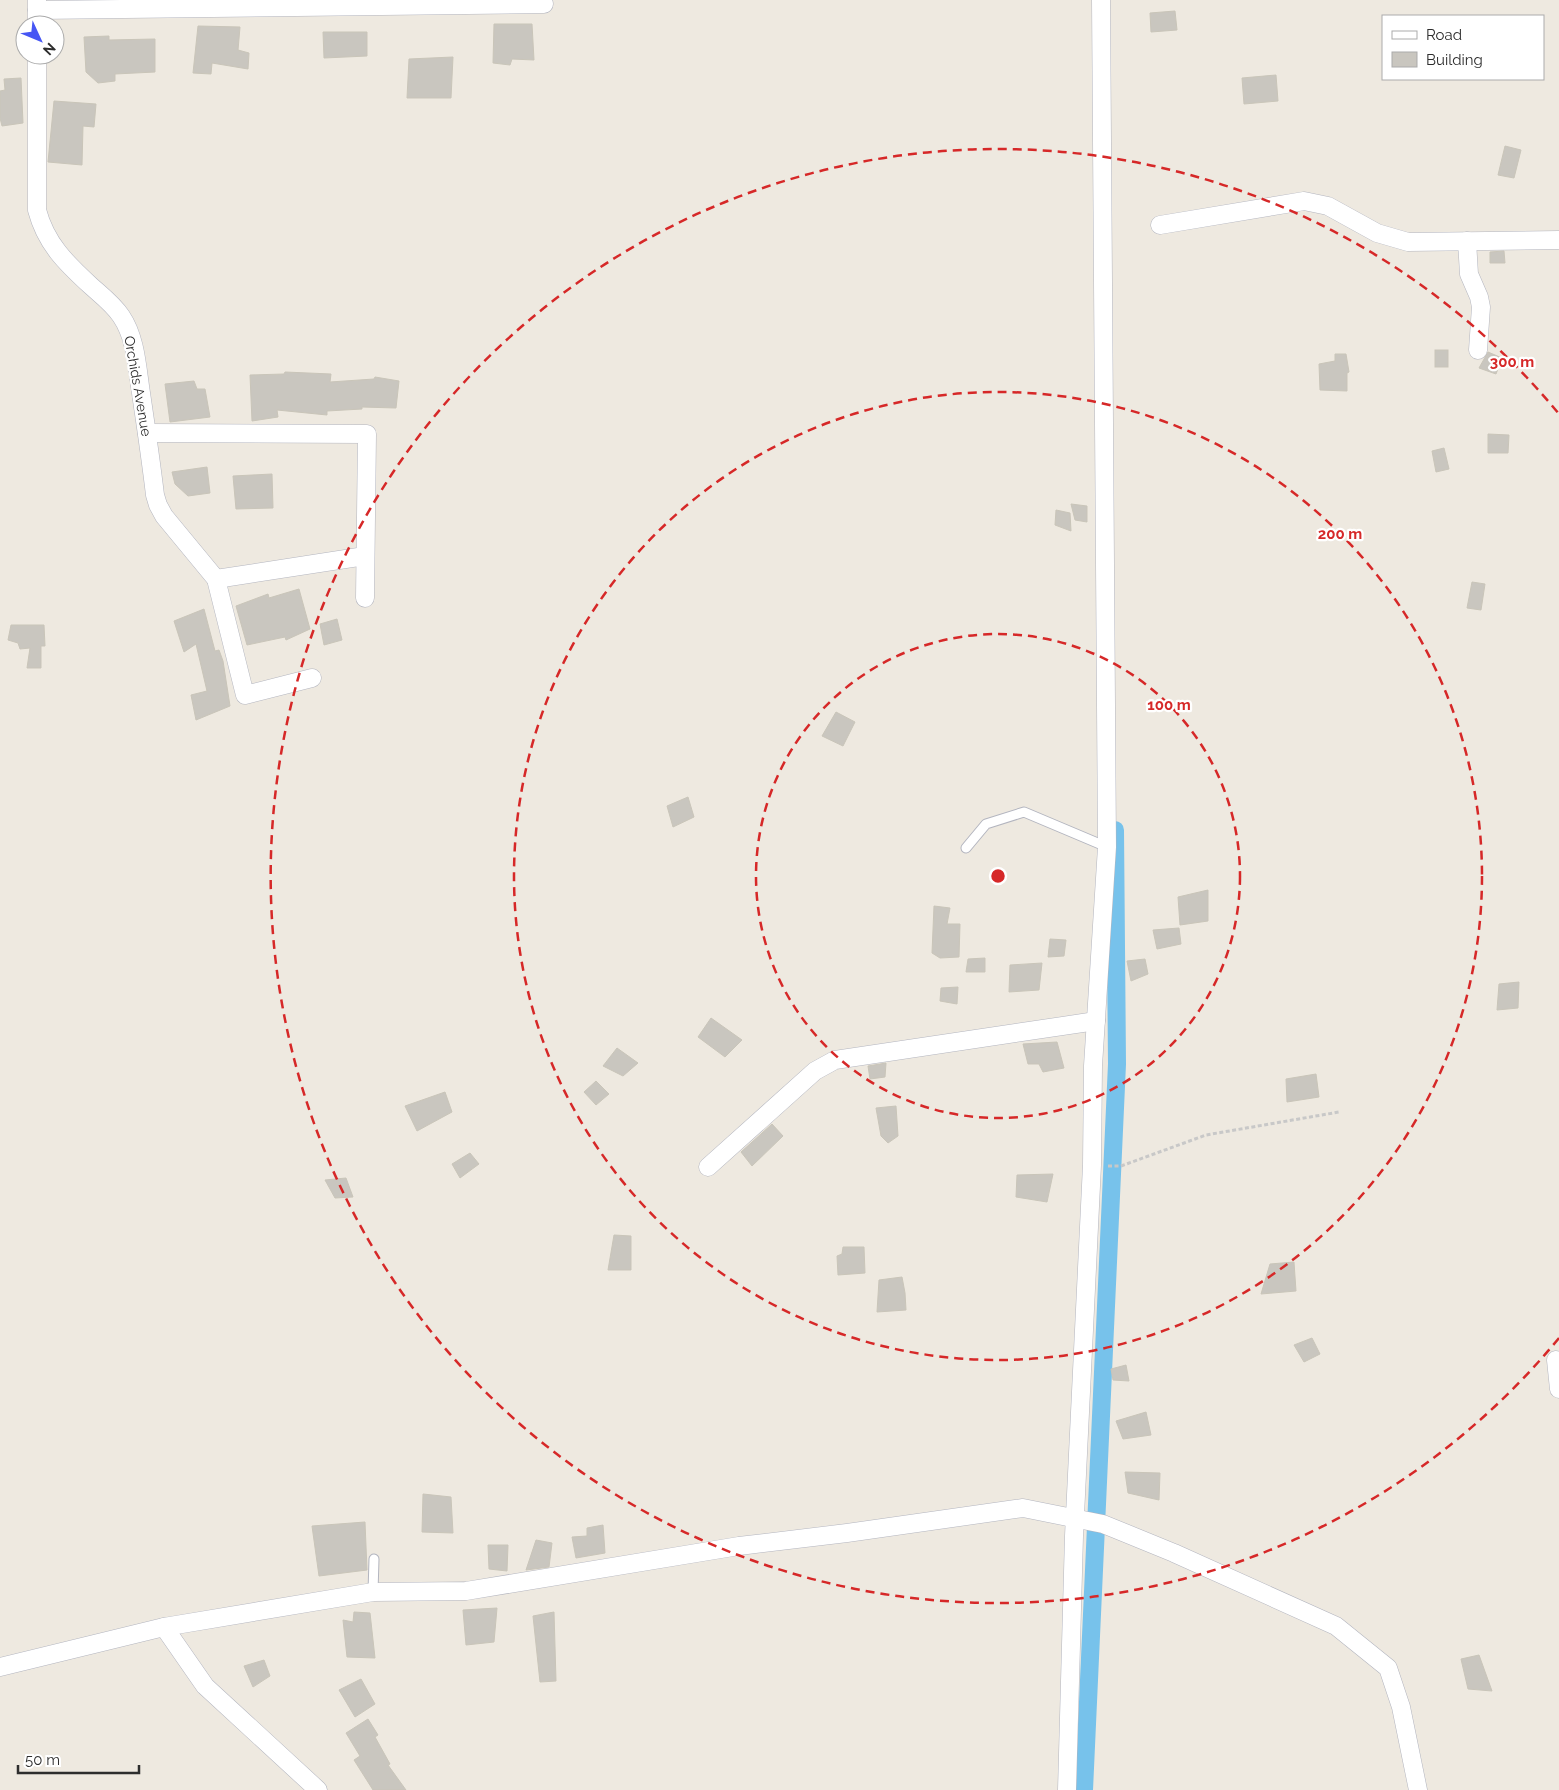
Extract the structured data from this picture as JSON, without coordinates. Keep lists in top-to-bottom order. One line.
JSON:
{"streets":{"street":["Orchids Avenue"]},"legend":["Road","Building"],"scale_bar":"50 m","north":"bottom right","rings":["300 m","200 m","100 m"]}
